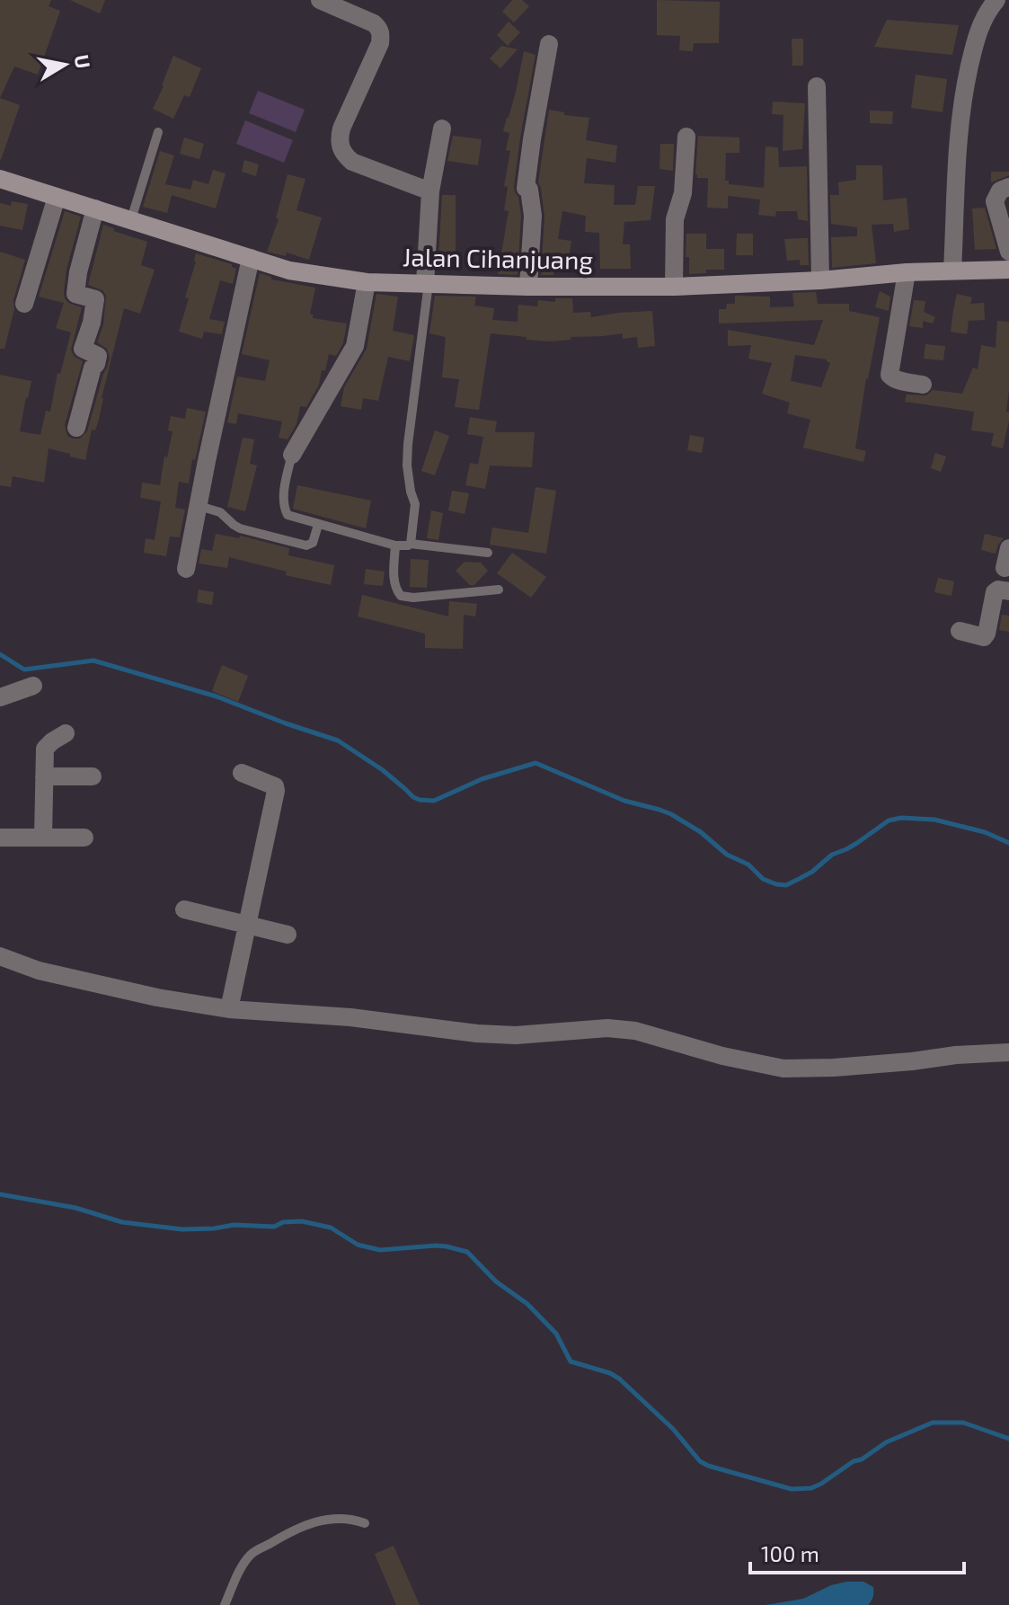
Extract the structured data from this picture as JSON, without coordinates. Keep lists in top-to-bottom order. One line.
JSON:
{"streets":{"main road":["Jalan Cihanjuang"]},"scale_bar":"100 m","north":"right"}
